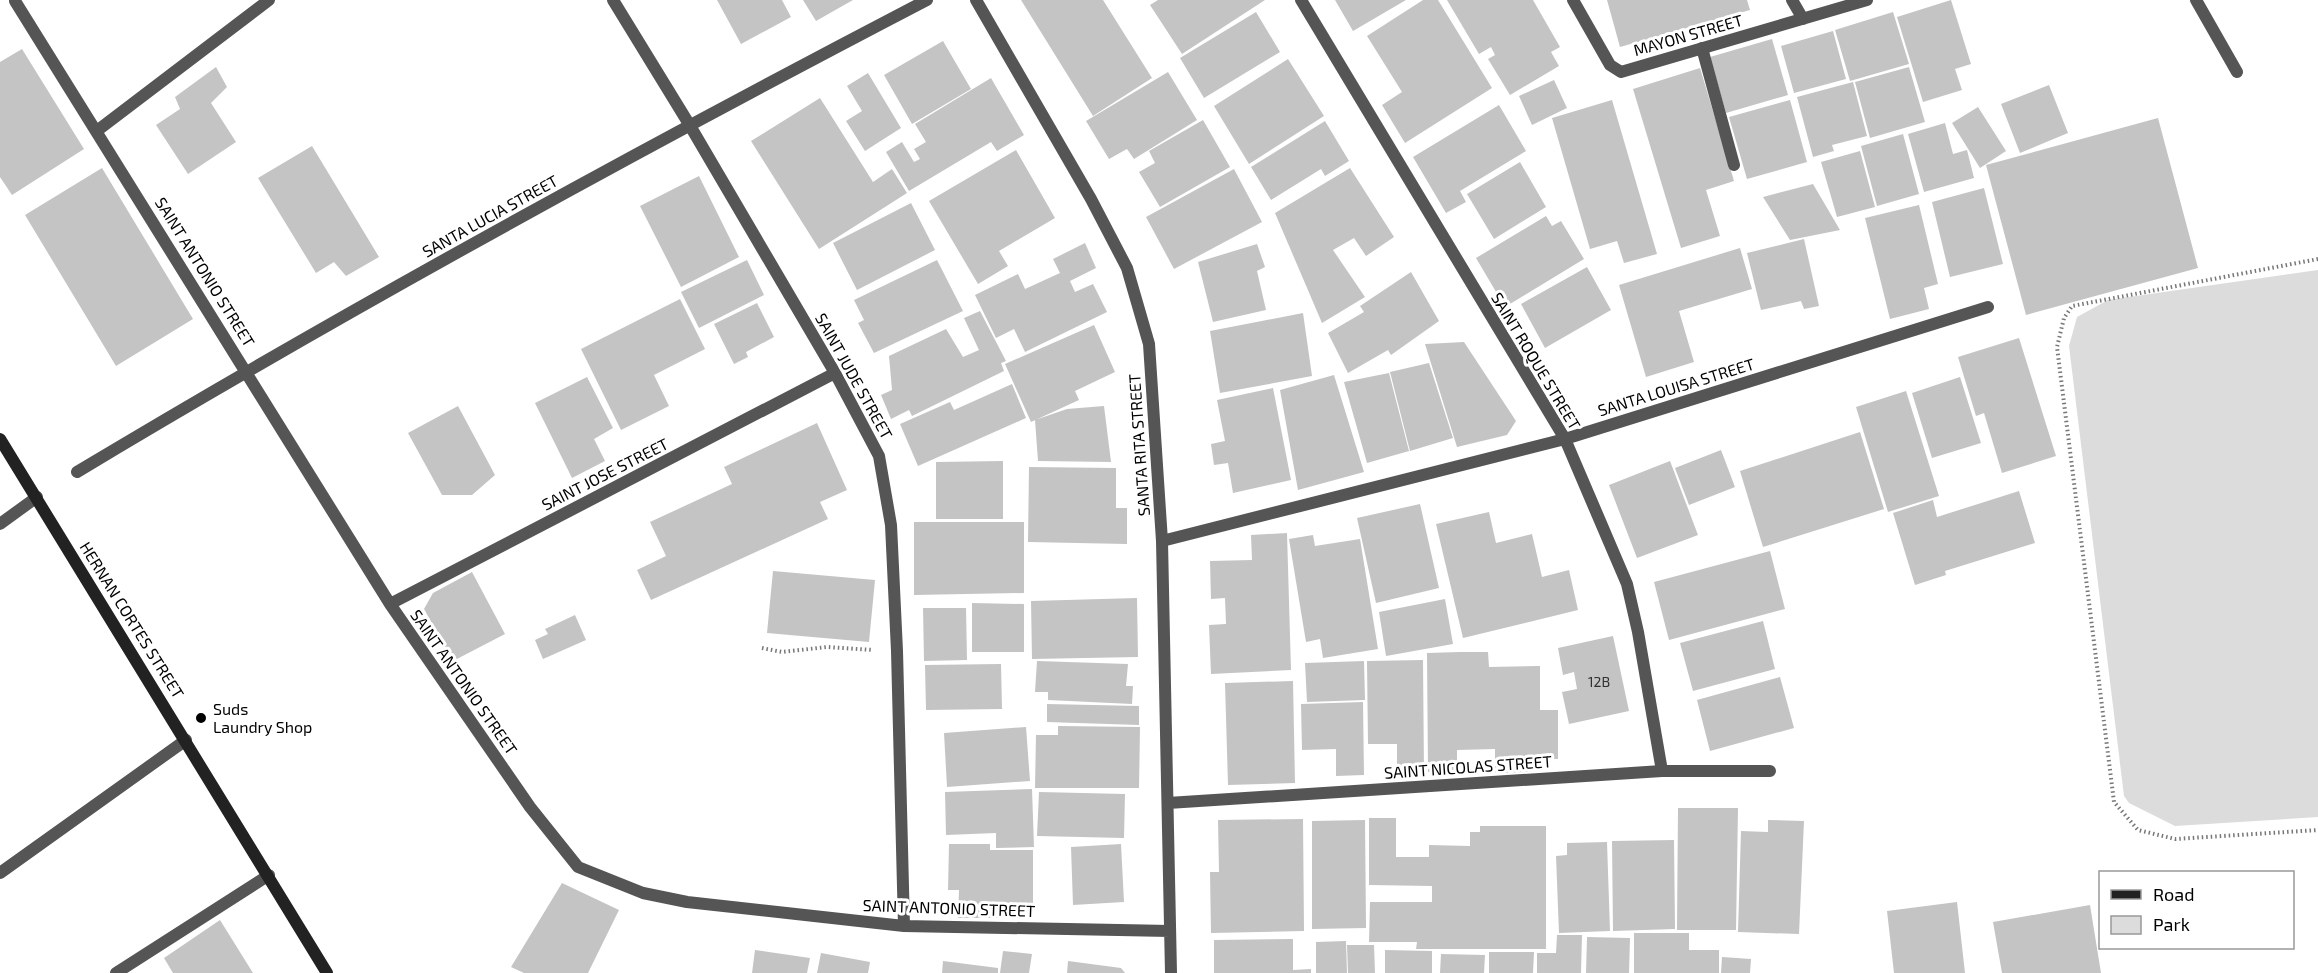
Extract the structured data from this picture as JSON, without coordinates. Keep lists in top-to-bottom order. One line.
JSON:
{"streets":{"main road":["HERNAN CORTES STREET"],"street":["MAYON STREET","SANTA LUCIA STREET","SAINT ANTONIO STREET","SAINT ROQUE STREET","SAINT JUDE STREET","SANTA LOUISA STREET","SANTA RITA STREET","SAINT JOSE STREET","SAINT NICOLAS STREET"]},"crossings":[["SANTA LUCIA STREET","SAINT ANTONIO STREET"],["SANTA LUCIA STREET","SAINT JUDE STREET"],["SAINT ANTONIO STREET","SAINT JUDE STREET"],["SAINT ANTONIO STREET","SANTA RITA STREET"],["SAINT ANTONIO STREET","SAINT JOSE STREET"],["SAINT ROQUE STREET","SANTA LOUISA STREET"],["SAINT ROQUE STREET","SAINT NICOLAS STREET"],["SAINT JUDE STREET","SAINT JOSE STREET"],["SANTA LOUISA STREET","SANTA RITA STREET"],["SANTA RITA STREET","SAINT NICOLAS STREET"]],"places":["Suds Laundry Shop"],"house_numbers":["12B"],"legend":["Road","Park"]}
